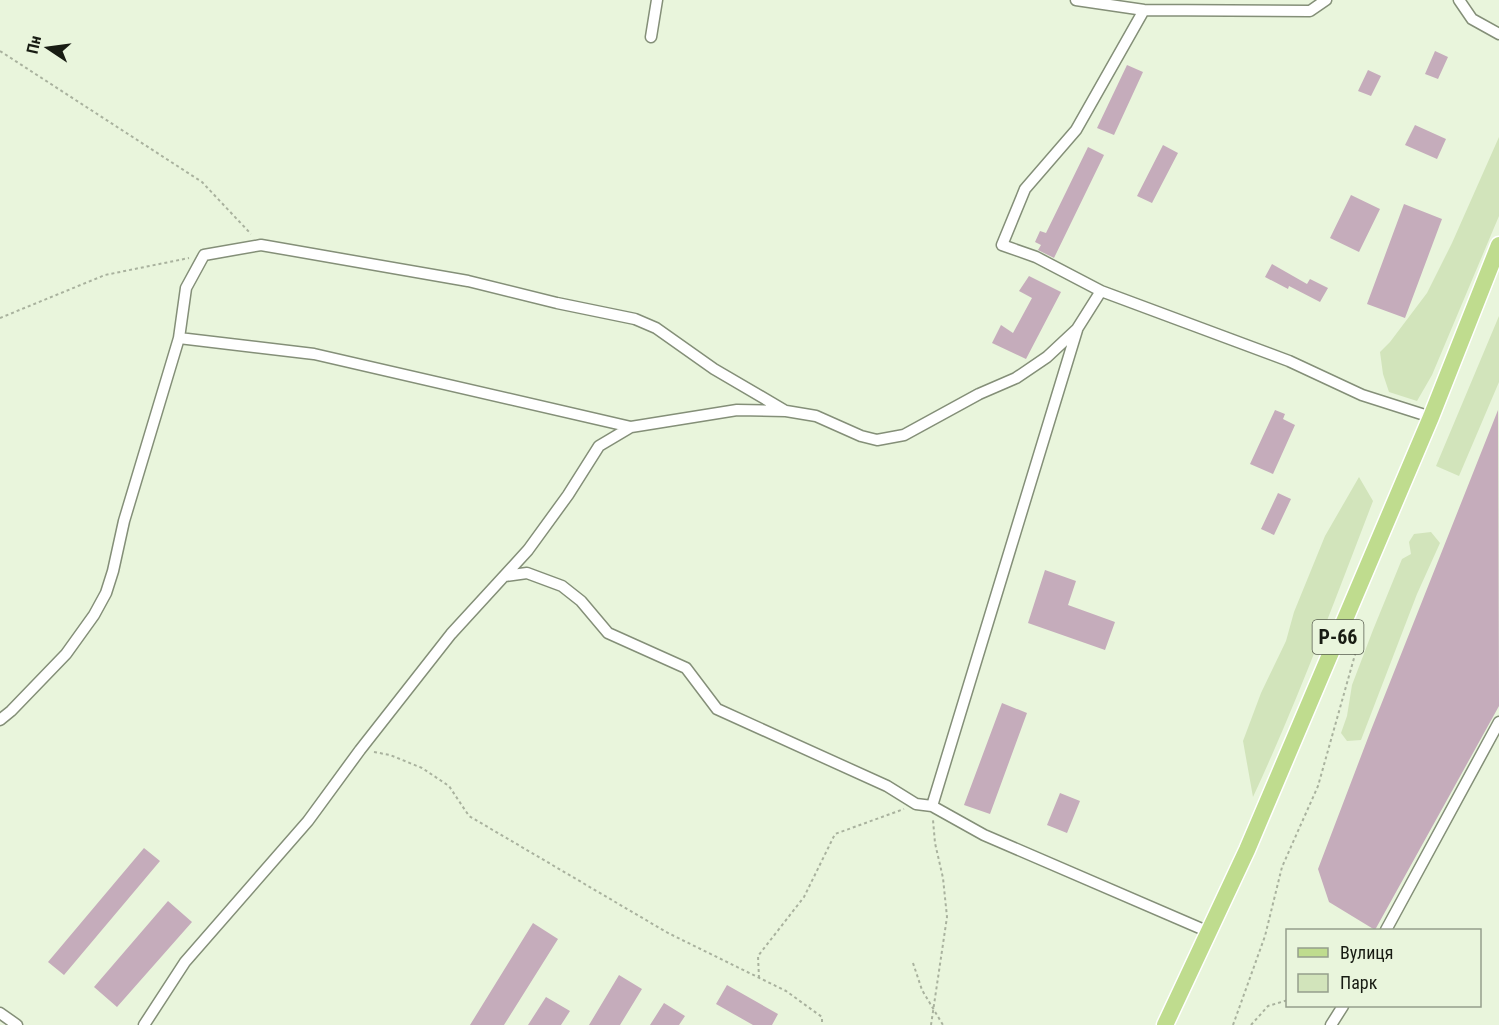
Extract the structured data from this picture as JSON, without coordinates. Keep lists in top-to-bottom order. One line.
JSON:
{"streets":{"main road":["Р-66"]},"legend":["Вулиця","Парк"],"north":"left"}
